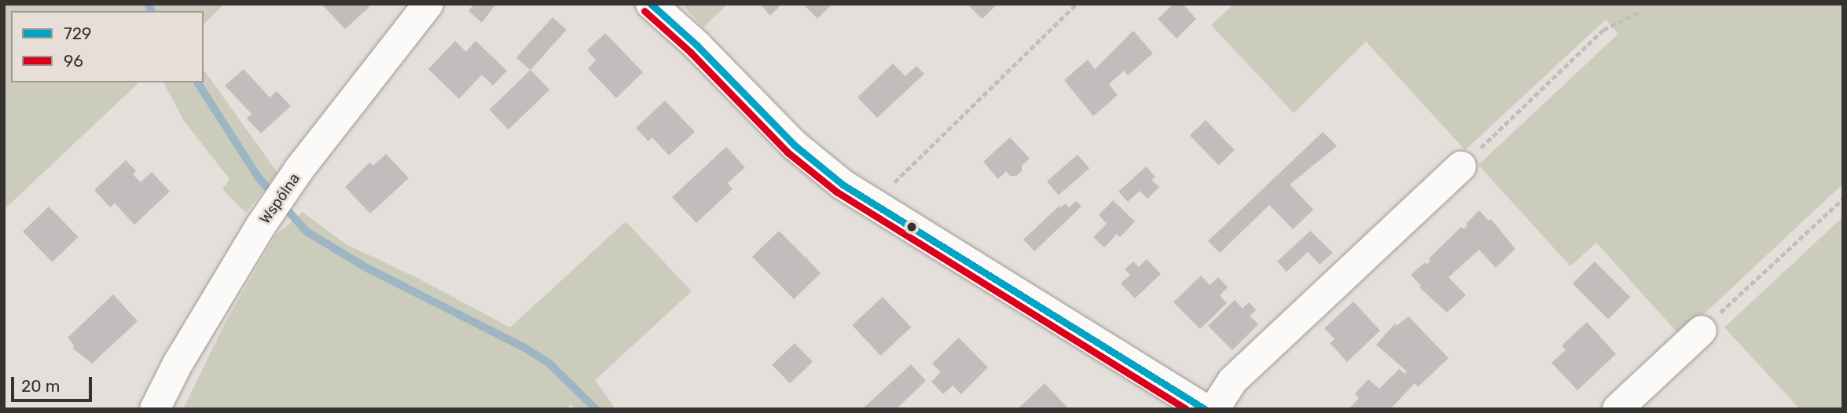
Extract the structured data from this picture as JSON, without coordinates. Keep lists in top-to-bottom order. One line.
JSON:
{"streets":{"street":["Wspólna"]},"lines":["transit line 729","transit line 96"],"legend":["729","96"],"scale_bar":"20 m"}
